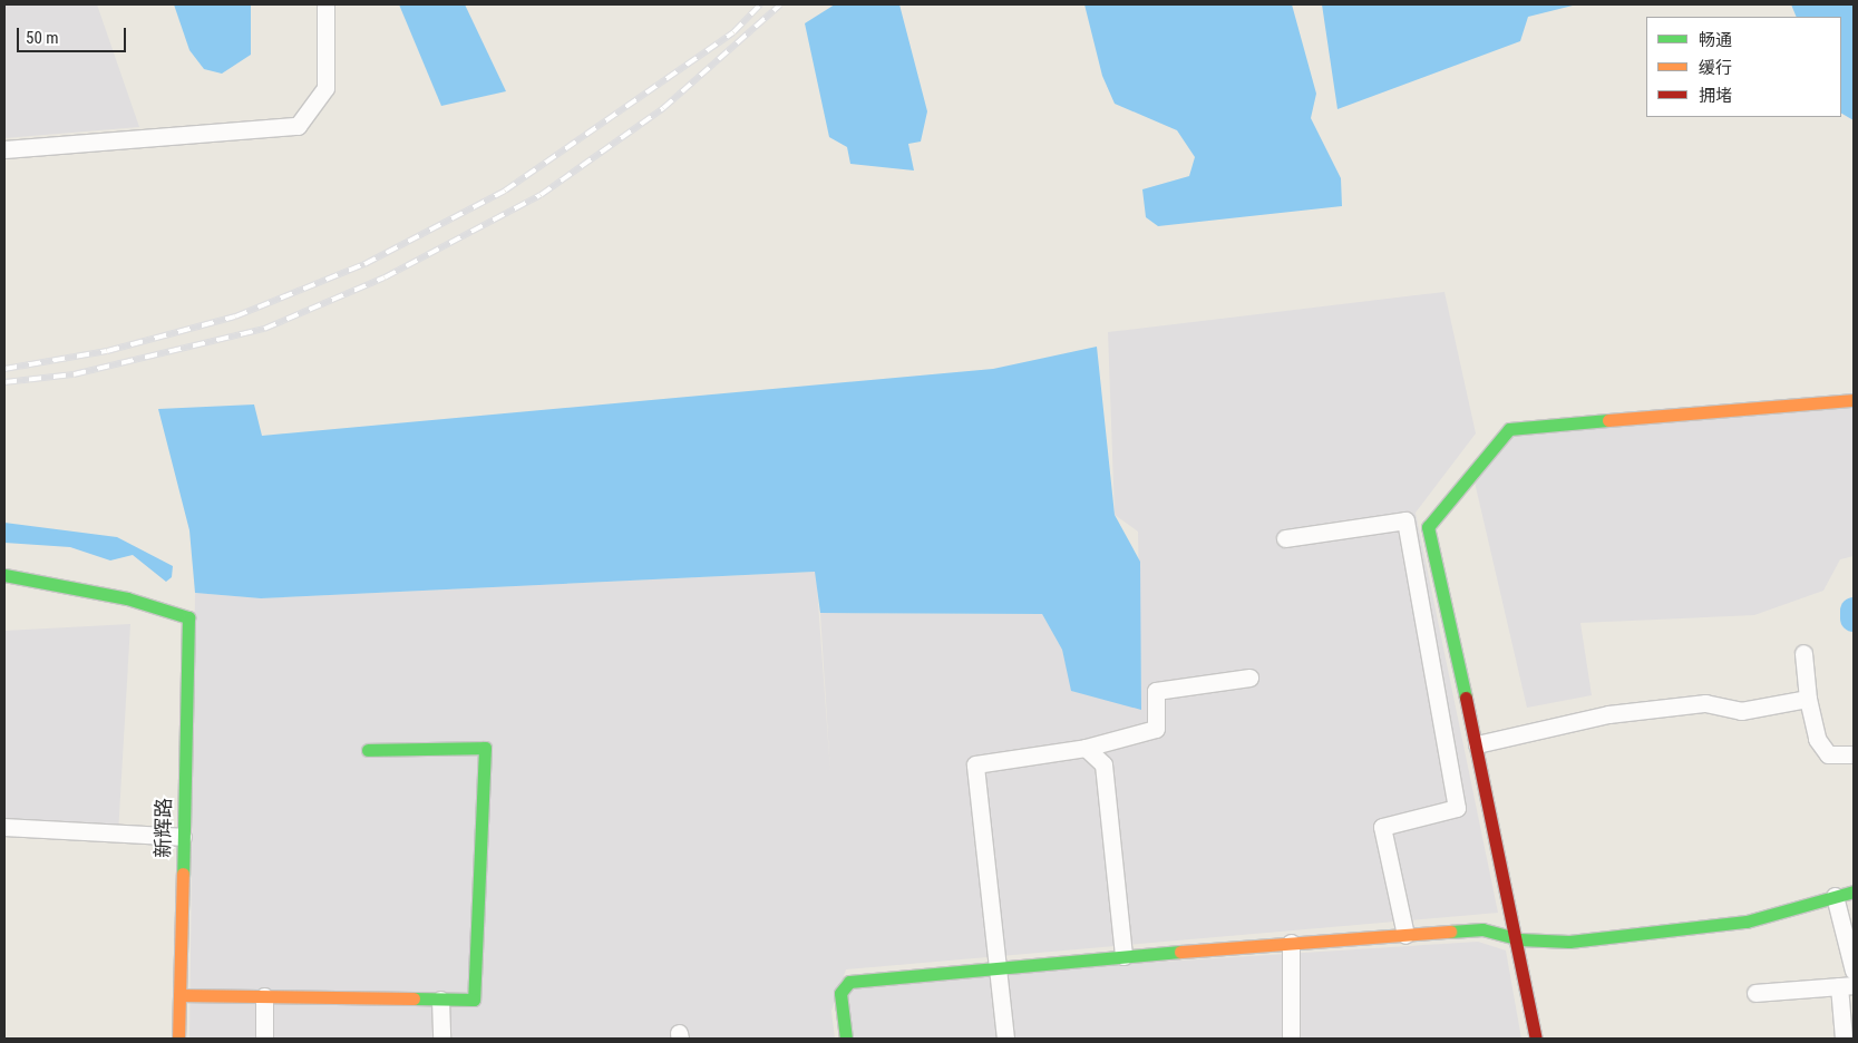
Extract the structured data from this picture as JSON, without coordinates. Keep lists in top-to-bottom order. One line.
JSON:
{"streets":{"street":["新辉路"]},"legend":["畅通","缓行","拥堵"],"scale_bar":"50 m"}
